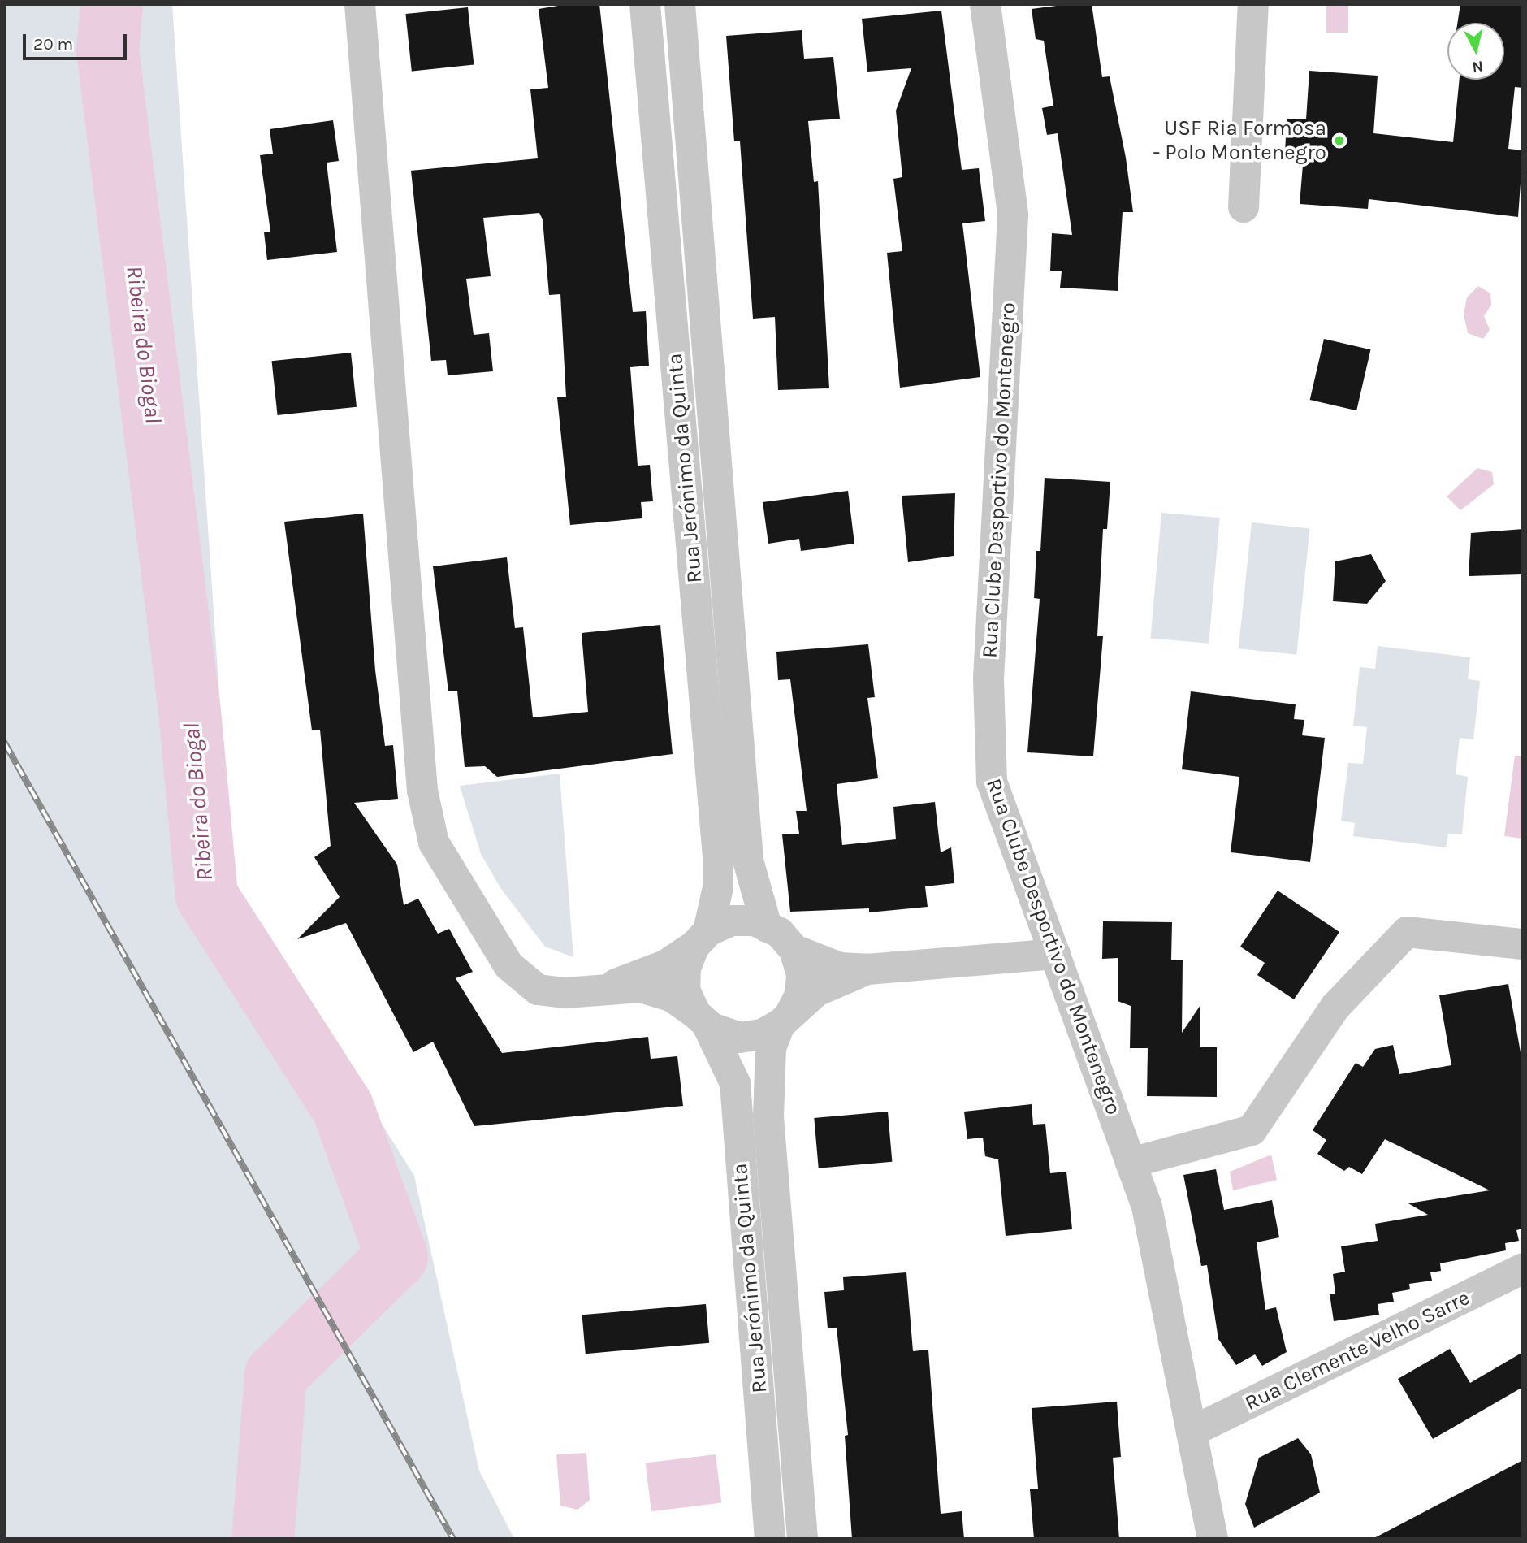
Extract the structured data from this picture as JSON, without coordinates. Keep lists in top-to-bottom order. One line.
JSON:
{"streets":{"street":["Rua Jerónimo da Quinta","Rua Clube Desportivo do Montenegro","Rua Clemente Velho Sarre"]},"crossings":[["Rua Clube Desportivo do Montenegro","Rua Clemente Velho Sarre"]],"water":["Ribeira do Biogal"],"places":["USF Ria Formosa - Polo Montenegro"],"scale_bar":"20 m","north":"bottom"}
